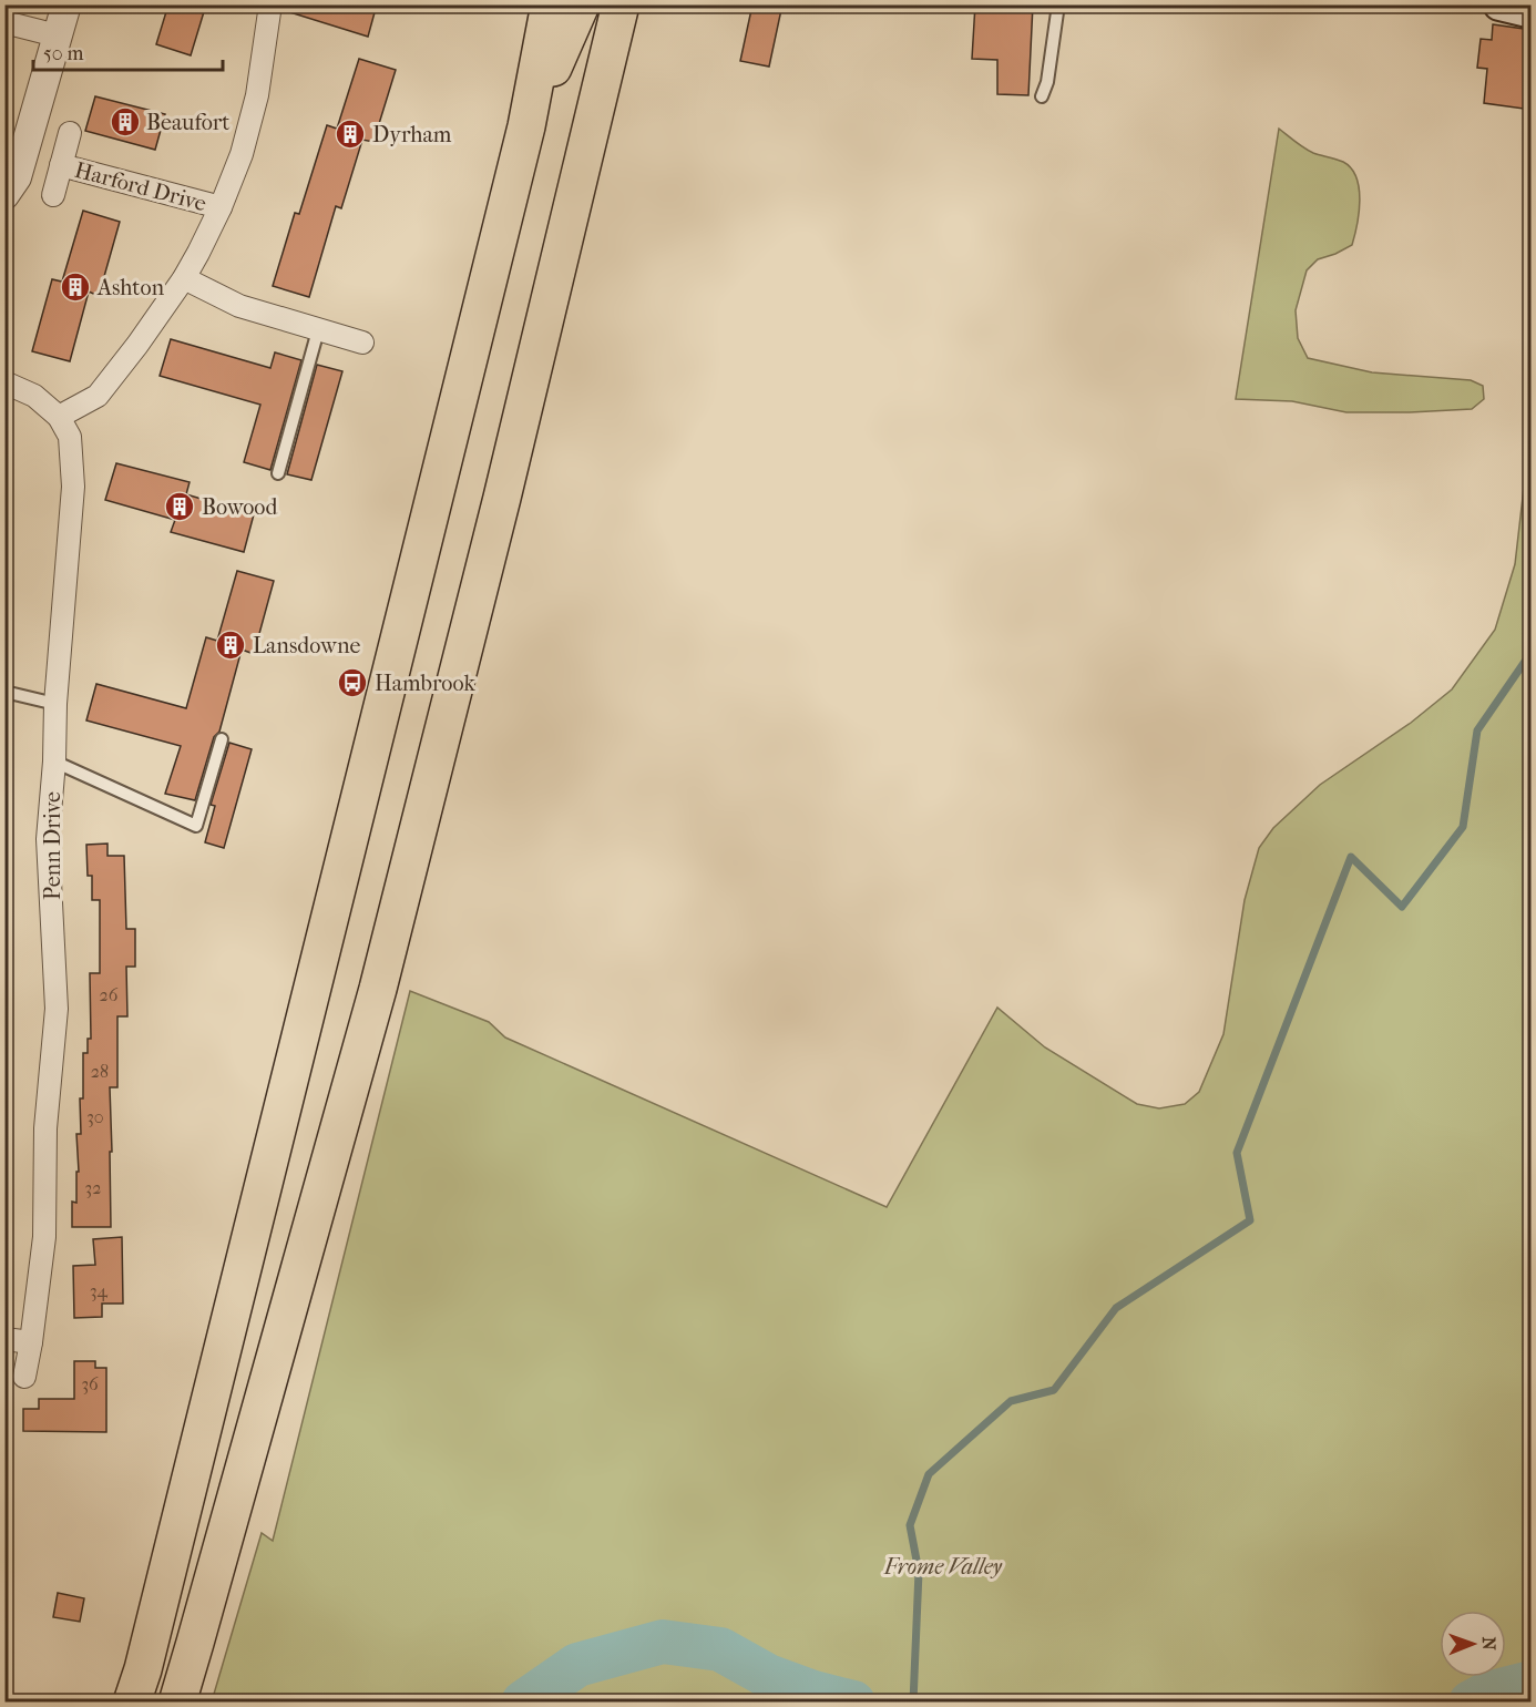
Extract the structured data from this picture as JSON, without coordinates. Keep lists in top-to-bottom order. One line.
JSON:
{"streets":{"street":["Harford Drive","Penn Drive"]},"crossings":[["Harford Drive","Penn Drive"]],"parks":["Frome Valley"],"places":{"building":["Beaufort","Dyrham","Ashton","Bowood","Lansdowne"],"bus stop":["Hambrook"]},"house_numbers":["26","28","30","32","34","36"],"scale_bar":"50 m","north":"right"}
